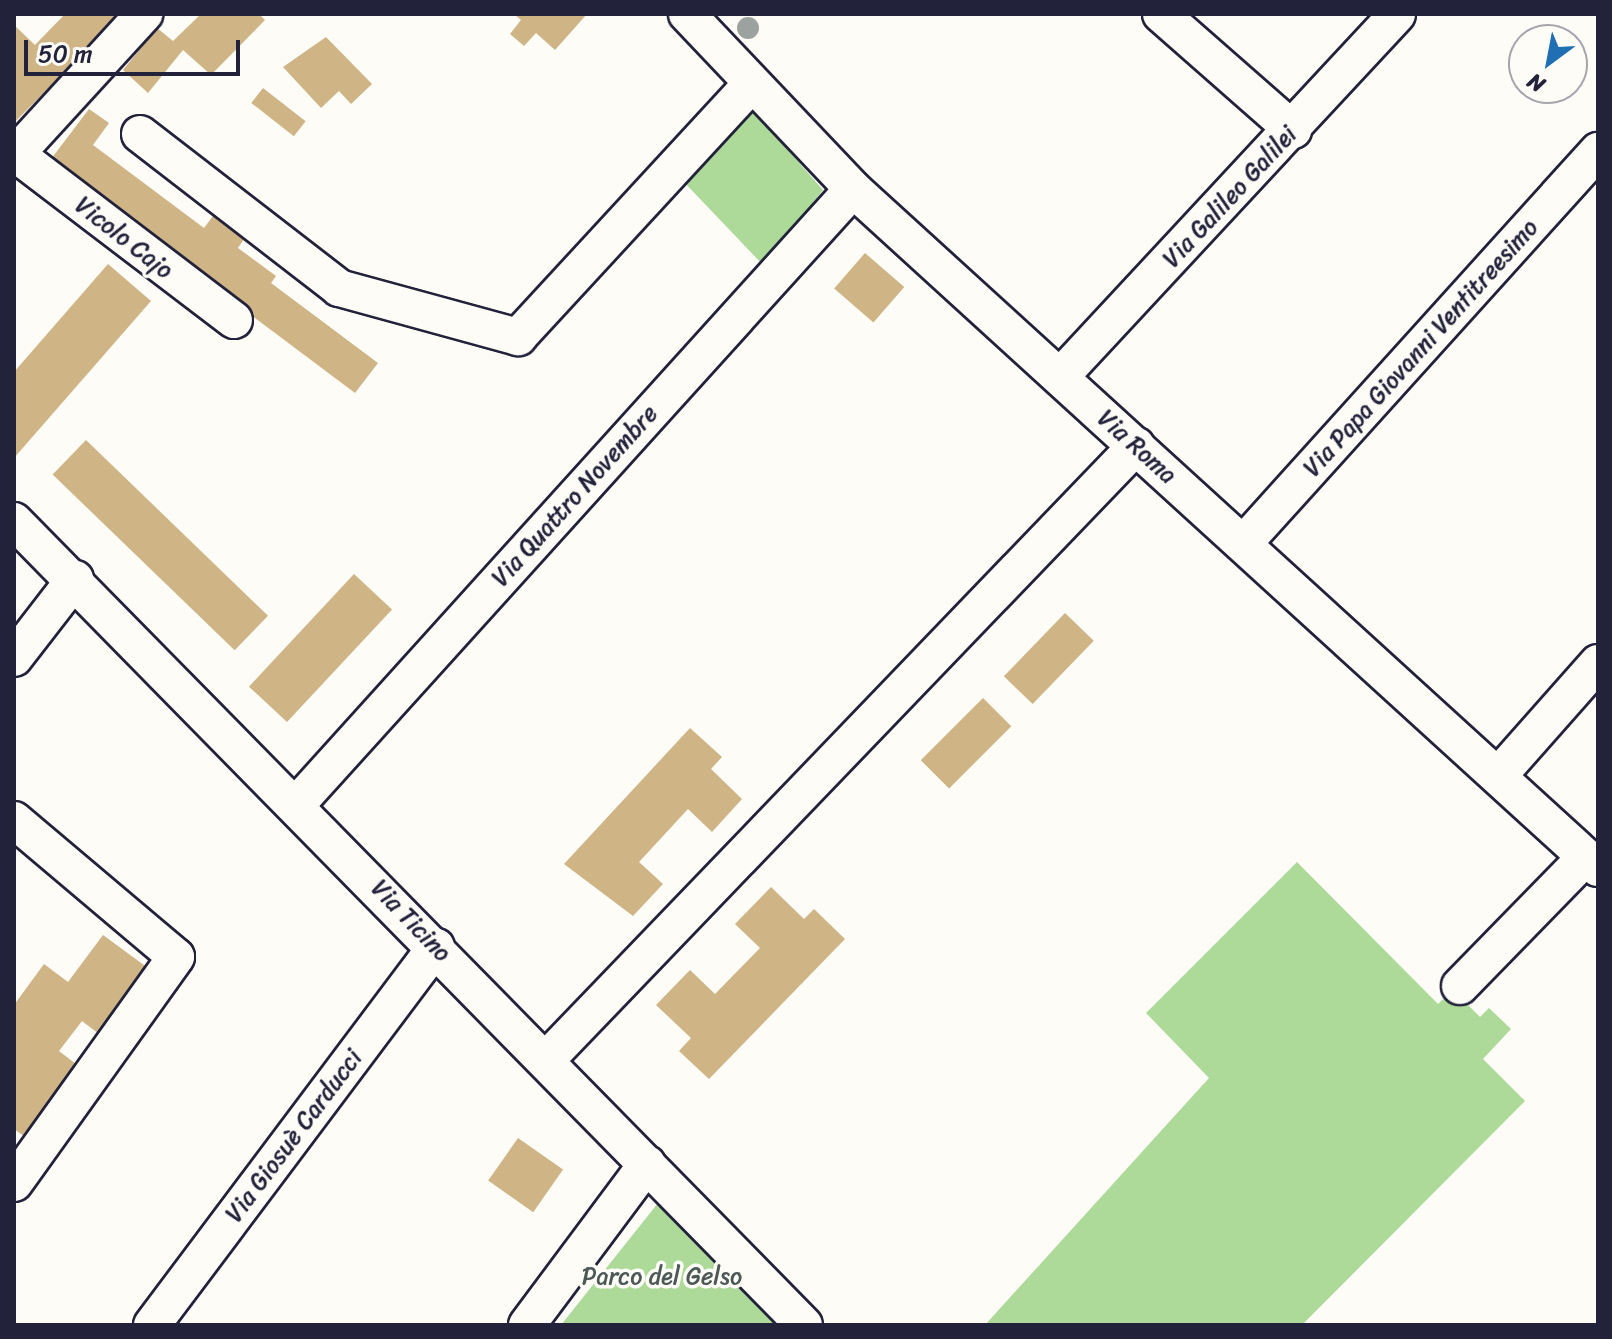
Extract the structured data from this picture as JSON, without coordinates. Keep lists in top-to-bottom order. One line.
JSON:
{"streets":{"street":["Via Galileo Galilei","Vicolo Cajo","Via Papa Giovanni Ventitreesimo","Via Roma","Via Quattro Novembre","Via Ticino","Via Giosuè Carducci"]},"crossings":[["Via Galileo Galilei","Via Roma"],["Via Papa Giovanni Ventitreesimo","Via Roma"],["Via Roma","Via Quattro Novembre"],["Via Quattro Novembre","Via Ticino"],["Via Ticino","Via Giosuè Carducci"]],"parks":["Parco del Gelso"],"scale_bar":"50 m","north":"bottom left"}
